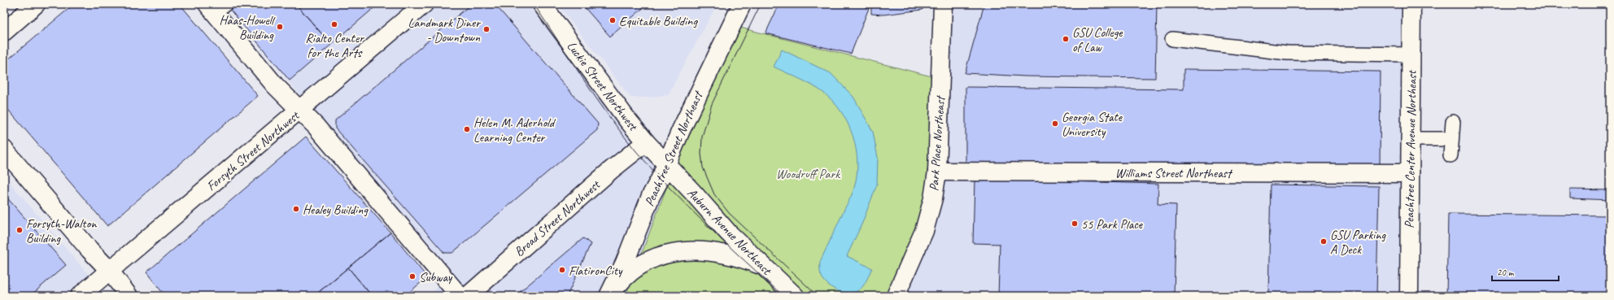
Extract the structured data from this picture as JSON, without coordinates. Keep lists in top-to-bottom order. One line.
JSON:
{"streets":{"street":["Luckie Street Northwest","Park Place Northeast","Peachtree Street Northeast","Peachtree Center Avenue Northeast","Forsyth Street Northwest","Williams Street Northeast","Broad Street Northwest","Auburn Avenue Northeast"]},"crossings":[["Luckie Street Northwest","Peachtree Street Northeast"],["Luckie Street Northwest","Broad Street Northwest"],["Luckie Street Northwest","Auburn Avenue Northeast"],["Park Place Northeast","Williams Street Northeast"],["Peachtree Street Northeast","Auburn Avenue Northeast"],["Peachtree Center Avenue Northeast","Williams Street Northeast"]],"parks":["Woodruff Park"],"places":["Equitable Building","Rialto Center for the Arts","Haas-Howell Building","Landmark Diner - Downtown","GSU College of Law","Georgia State University","Helen M. Aderhold Learning Center","Healey Building","55 Park Place","Forsyth-Walton Building","GSU Parking A Deck","FlatironCity","Subway"],"scale_bar":"20 m"}
